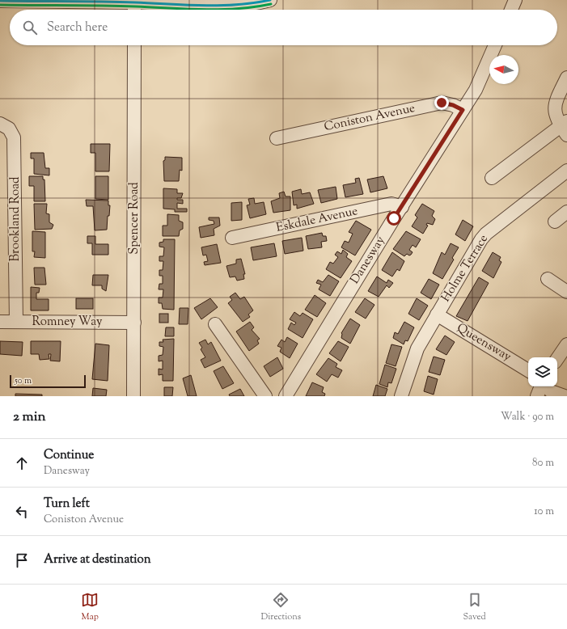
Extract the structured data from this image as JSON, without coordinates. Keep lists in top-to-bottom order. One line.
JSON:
{"streets":{"street":["Coniston Avenue","Spencer Road","Brookland Road","Eskdale Avenue","Danesway","Holme Terrace","Romney Way","Queensway"]},"crossings":[["Coniston Avenue","Danesway"],["Spencer Road","Romney Way"],["Brookland Road","Romney Way"],["Eskdale Avenue","Danesway"],["Holme Terrace","Queensway"]],"scale_bar":"50 m","north":"left","page":{"search":"Search here","scale":"50 m","heading":["2 min","Walk · 90 m"],"list":[["Continue","Danesway","80 m"],["Turn left","Coniston Avenue","10 m"],"Arrive at destination"],"nav":["Map","Directions","Saved"]}}
